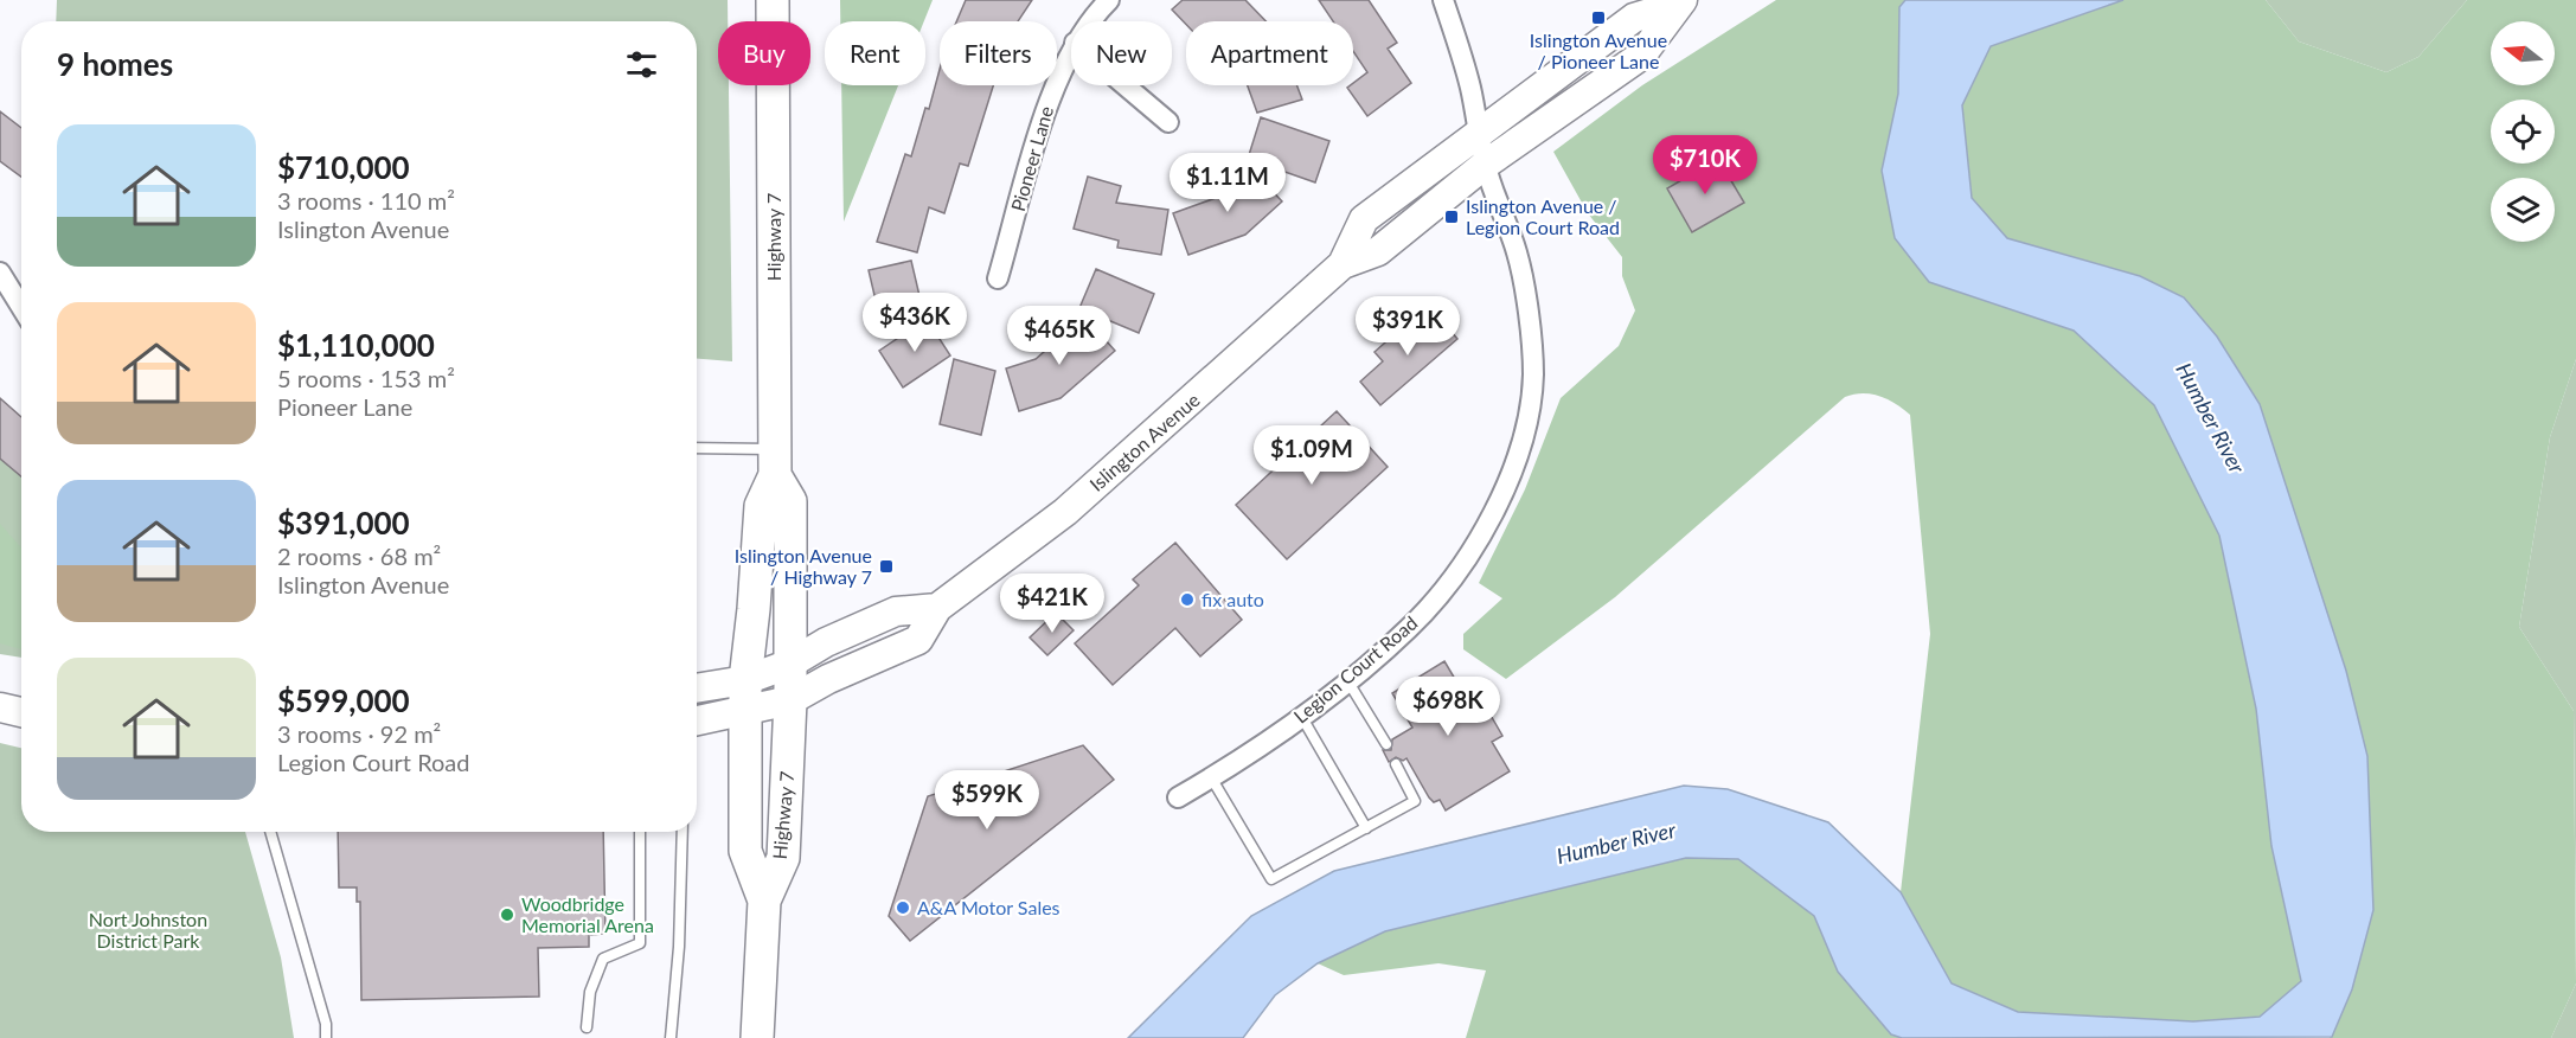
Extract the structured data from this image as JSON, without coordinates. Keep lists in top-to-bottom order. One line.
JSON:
{"streets":{"main road":["Highway 7","Islington Avenue"],"street":["Pioneer Lane","Legion Court Road"]},"crossings":[["Highway 7","Islington Avenue"],["Islington Avenue","Legion Court Road"]],"water":["Humber River"],"parks":["Nort Johnston District Park"],"places":{"transit":["Islington Avenue / Pioneer Lane","Islington Avenue / Legion Court Road","Islington Avenue / Highway 7"],"other":["fix auto","A&A Motor Sales","Woodbridge Memorial Arena"]},"north":"left","page":{"chip":["Buy","Rent","Filters","New","Apartment"],"heading":"9 homes","list":[{"name":"$710,000","note":"3 rooms · 110 m² · Islington Avenue"},{"name":"$1,110,000","note":"5 rooms · 153 m² · Pioneer Lane"},{"name":"$391,000","note":"2 rooms · 68 m² · Islington Avenue"},{"name":"$599,000","note":"3 rooms · 92 m² · Legion Court Road"}],"price":["$710K","$1.11M","$436K","$391K","$465K","$1.09M","$421K","$698K","$599K"]}}
